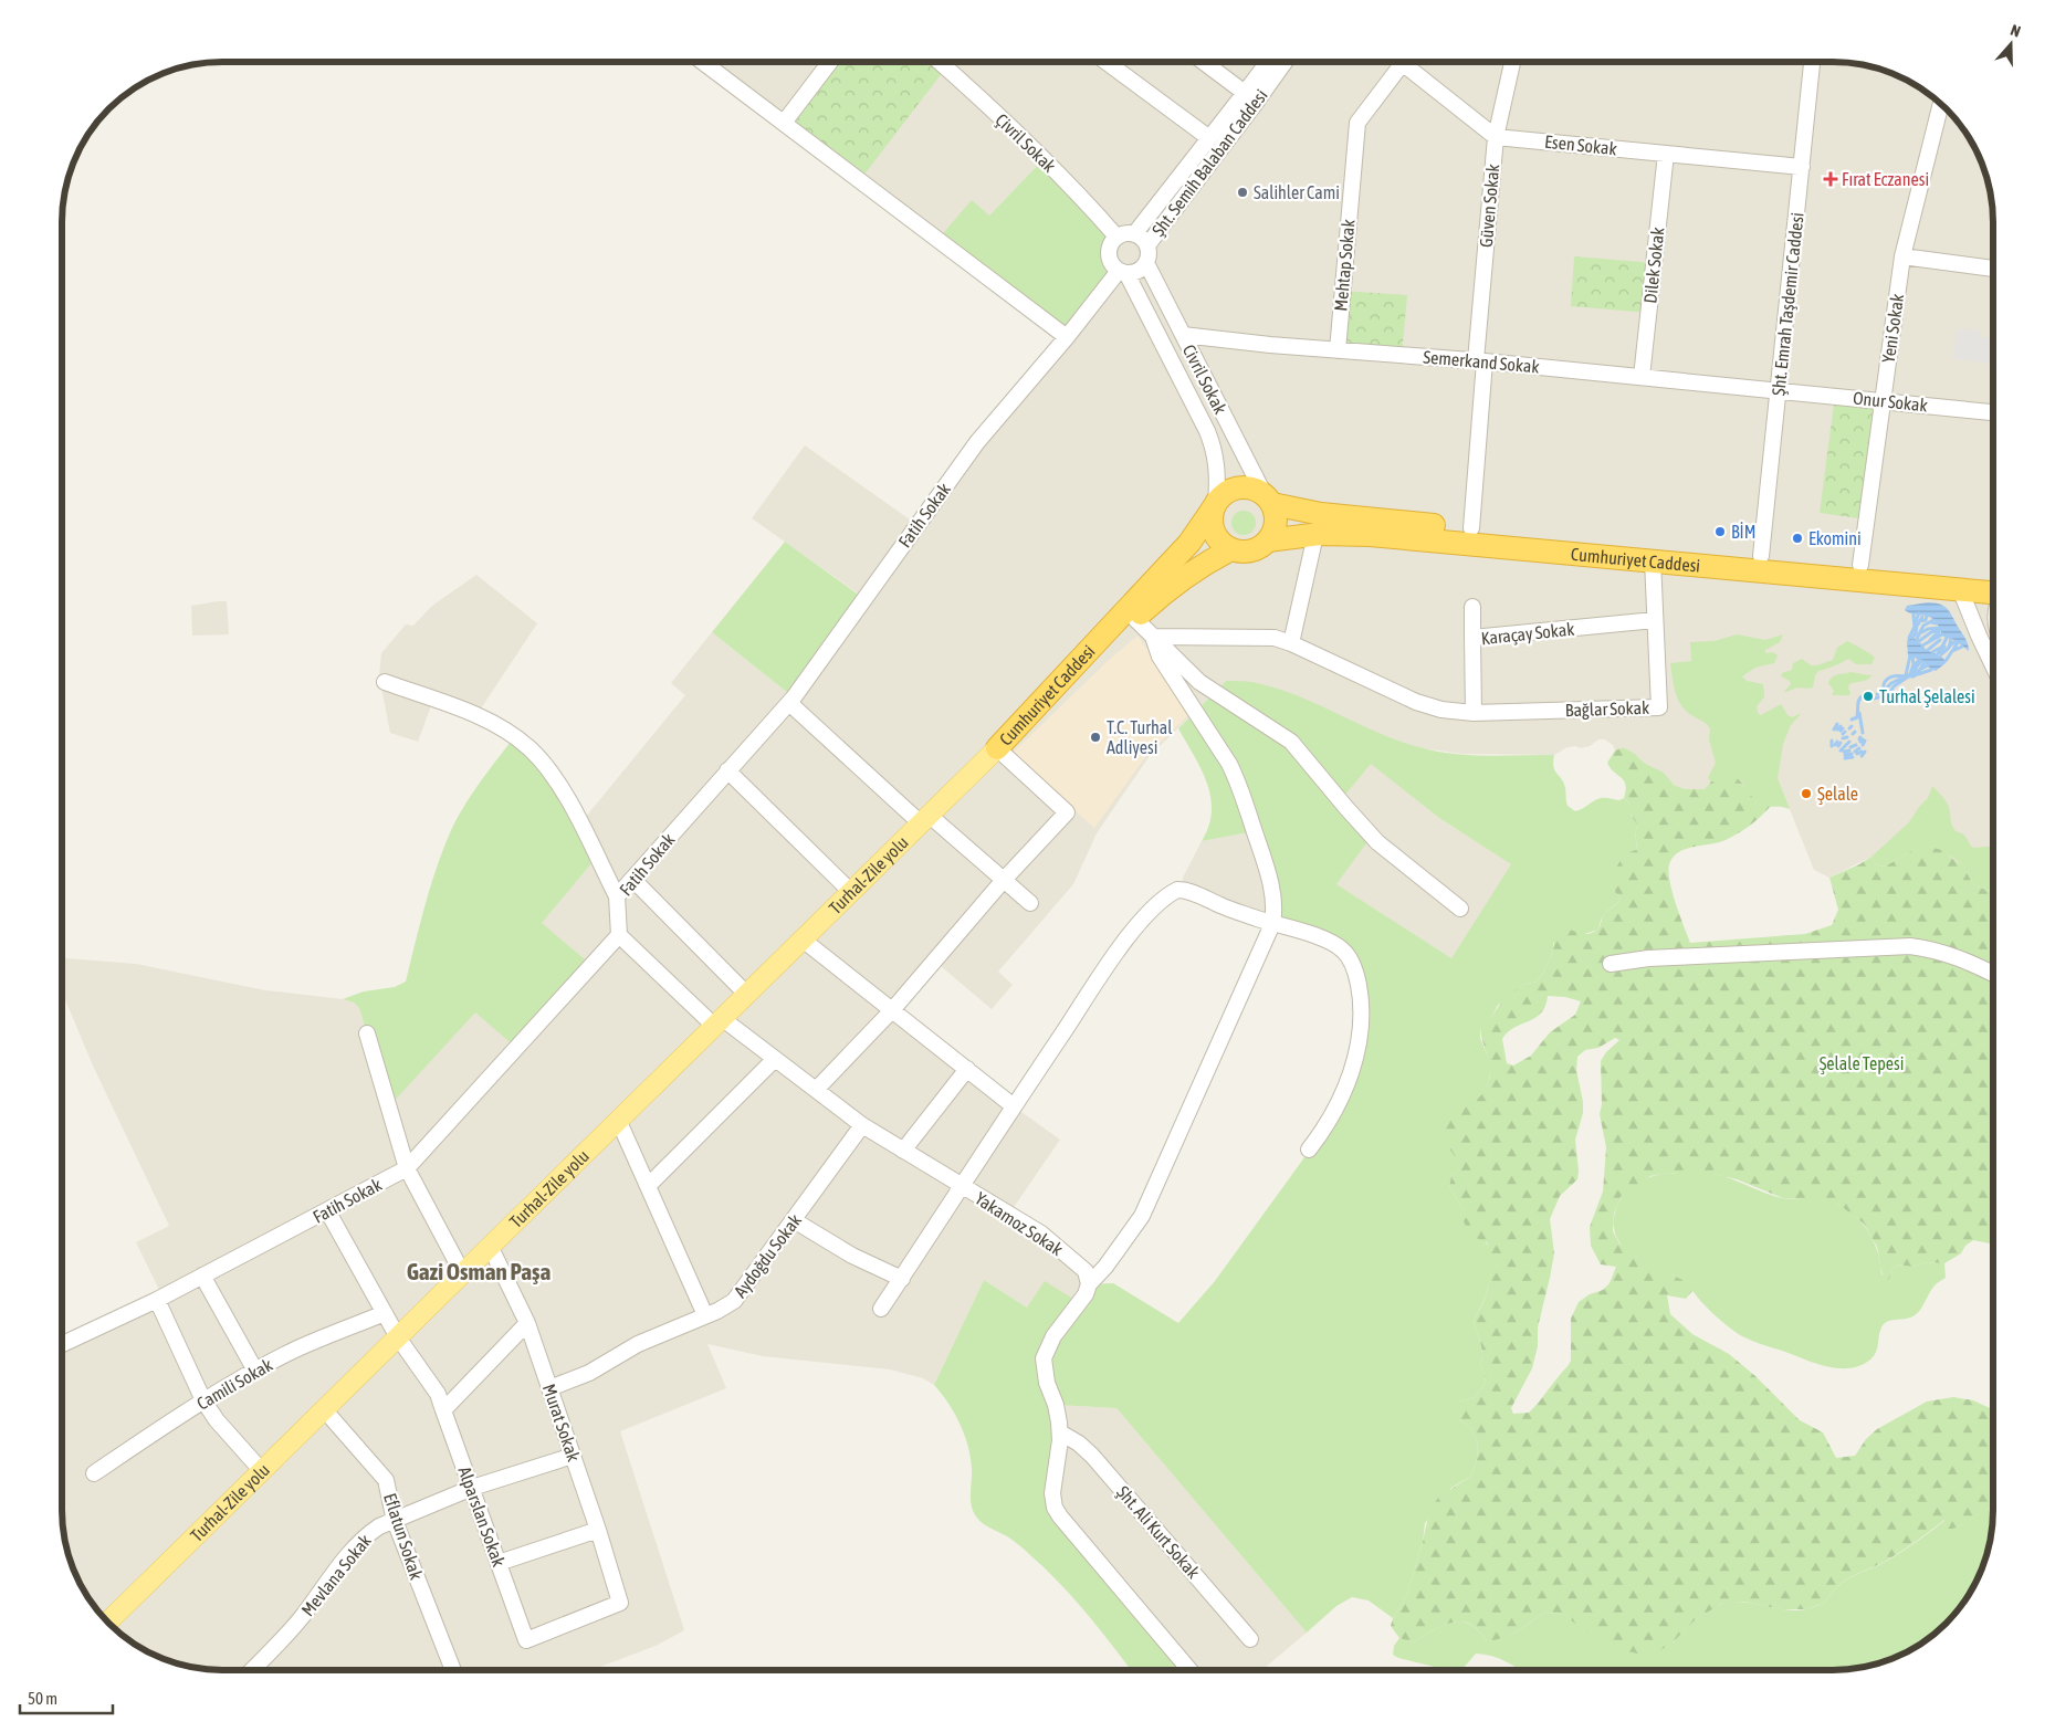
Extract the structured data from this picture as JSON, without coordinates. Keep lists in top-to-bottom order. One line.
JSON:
{"streets":{"highway":["Cumhuriyet Caddesi"],"main road":["Turhal-Zile yolu"],"street":["Çivril Sokak","Esen Sokak","Şht. Semih Balaban Caddesi","Güven Sokak","Mehtap Sokak","Dilek Sokak","Şht. Emrah Taşdemir Caddesi","Yeni Sokak","Semerkand Sokak","Civril Sokak","Onur Sokak","Fatih Sokak","Karaçay Sokak","Bağlar Sokak","Yakamoz Sokak","Aydoğdu Sokak","Camili Sokak","Murat Sokak","Alparslan Sokak","Şht. Ali Kurt Sokak","Eflatun Sokak","Mevlana Sokak"]},"crossings":[["Çivril Sokak","Şht. Semih Balaban Caddesi"],["Çivril Sokak","Civril Sokak"],["Çivril Sokak","Fatih Sokak"],["Esen Sokak","Güven Sokak"],["Esen Sokak","Dilek Sokak"],["Esen Sokak","Şht. Emrah Taşdemir Caddesi"],["Şht. Semih Balaban Caddesi","Civril Sokak"],["Şht. Semih Balaban Caddesi","Fatih Sokak"],["Güven Sokak","Semerkand Sokak"],["Güven Sokak","Cumhuriyet Caddesi"],["Mehtap Sokak","Semerkand Sokak"],["Dilek Sokak","Semerkand Sokak"],["Şht. Emrah Taşdemir Caddesi","Semerkand Sokak"],["Şht. Emrah Taşdemir Caddesi","Onur Sokak"],["Şht. Emrah Taşdemir Caddesi","Cumhuriyet Caddesi"],["Yeni Sokak","Onur Sokak"],["Yeni Sokak","Cumhuriyet Caddesi"],["Semerkand Sokak","Civril Sokak"],["Semerkand Sokak","Onur Sokak"],["Civril Sokak","Fatih Sokak"],["Civril Sokak","Cumhuriyet Caddesi"],["Fatih Sokak","Yakamoz Sokak"],["Fatih Sokak","Alparslan Sokak"],["Cumhuriyet Caddesi","Bağlar Sokak"],["Cumhuriyet Caddesi","Turhal-Zile yolu"],["Karaçay Sokak","Bağlar Sokak"],["Turhal-Zile yolu","Yakamoz Sokak"],["Turhal-Zile yolu","Murat Sokak"],["Turhal-Zile yolu","Alparslan Sokak"],["Turhal-Zile yolu","Eflatun Sokak"],["Yakamoz Sokak","Aydoğdu Sokak"],["Aydoğdu Sokak","Murat Sokak"],["Camili Sokak","Alparslan Sokak"],["Murat Sokak","Alparslan Sokak"],["Murat Sokak","Mevlana Sokak"],["Alparslan Sokak","Mevlana Sokak"],["Eflatun Sokak","Mevlana Sokak"]],"districts":["Gazi Osman Paşa"],"parks":["Şelale Tepesi"],"places":{"health":["Fırat Eczanesi"],"other":["Salihler Cami","BİM","Ekomini","Turhal Şelalesi","T.C. Turhal Adliyesi","Şelale"]},"scale_bar":"50 m","north":"top"}
